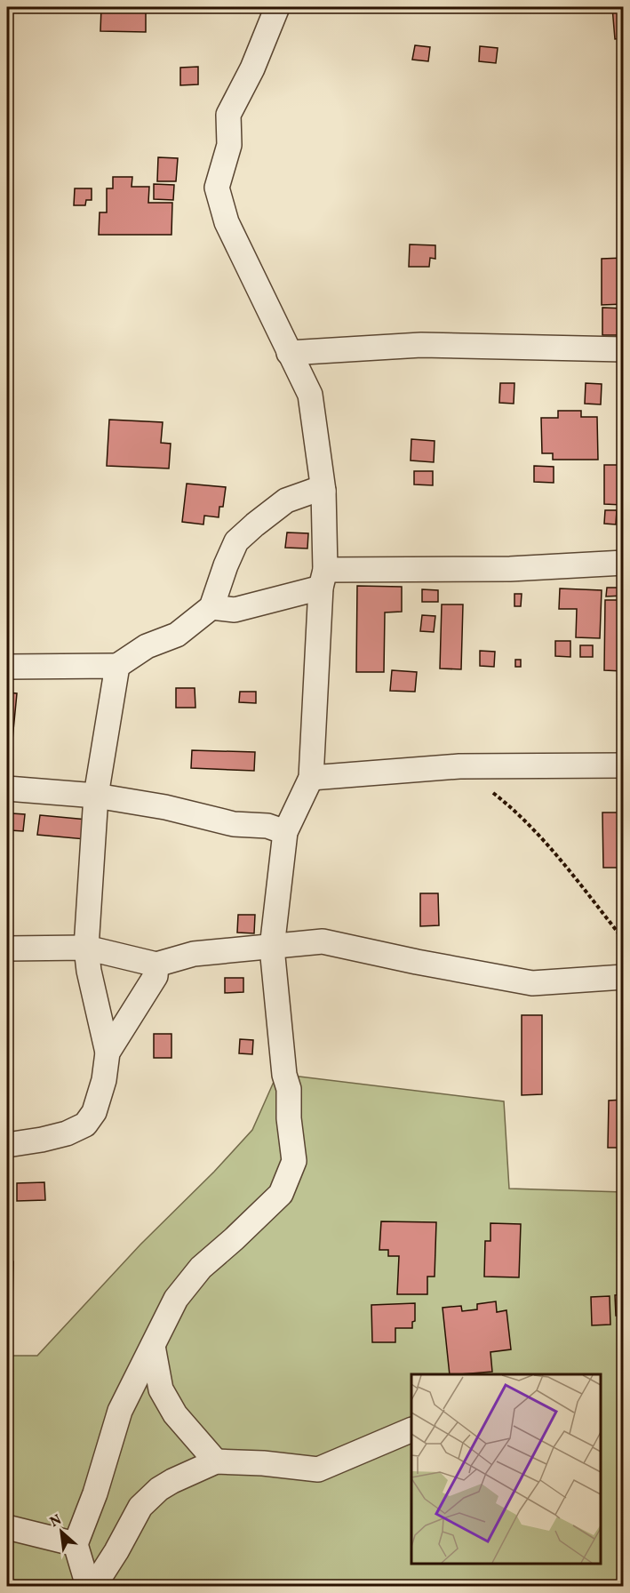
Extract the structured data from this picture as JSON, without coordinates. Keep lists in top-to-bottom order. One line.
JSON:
{"north":"top left"}
